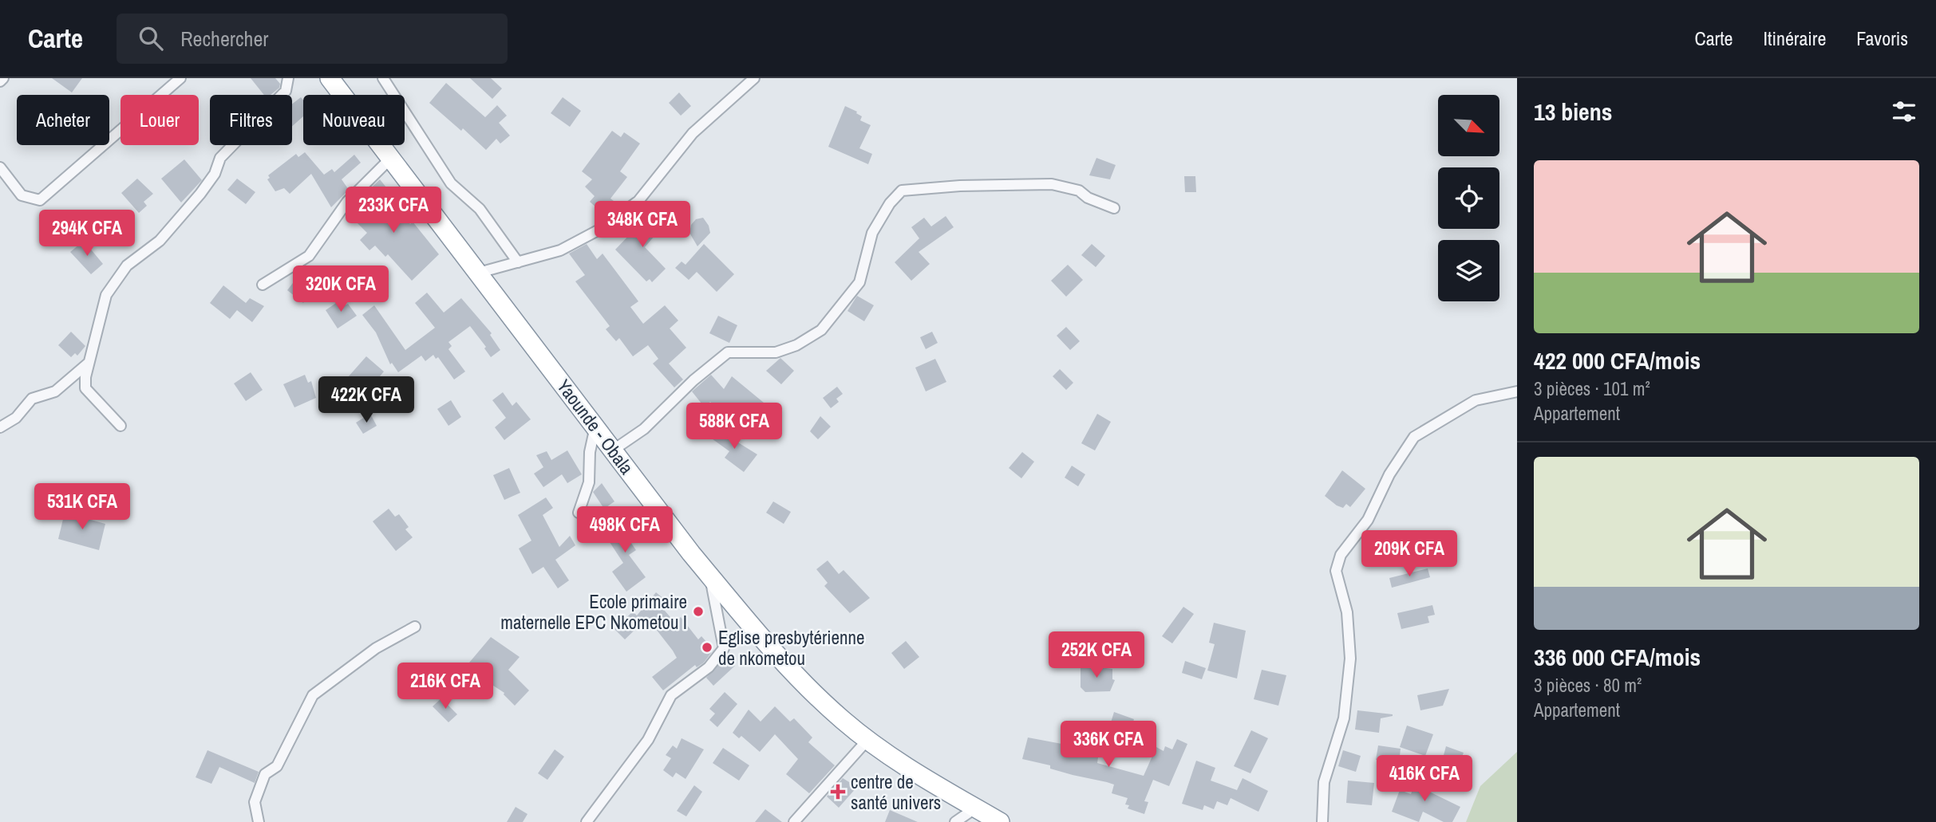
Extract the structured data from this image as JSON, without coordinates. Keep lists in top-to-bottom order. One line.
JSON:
{"streets":{"highway":["Yaounde - Obala"]},"places":{"other":["Ecole primaire maternelle EPC Nkometou I","Eglise presbytérienne de nkometou"],"health":["centre de santé univers"]},"north":"bottom right","page":{"header":"Carte","search":"Rechercher","nav":["Carte","Itinéraire","Favoris"],"heading":"13 biens","chip":["Acheter","Louer","Filtres","Nouveau"],"list":[{"name":"422 000 CFA/mois","note":"3 pièces · 101 m² · Appartement"},{"name":"336 000 CFA/mois","note":"3 pièces · 80 m² · Appartement"}],"price":["233K CFA","348K CFA","294K CFA","320K CFA","422K CFA","588K CFA","531K CFA","498K CFA","209K CFA","252K CFA","216K CFA","336K CFA","416K CFA"]}}
